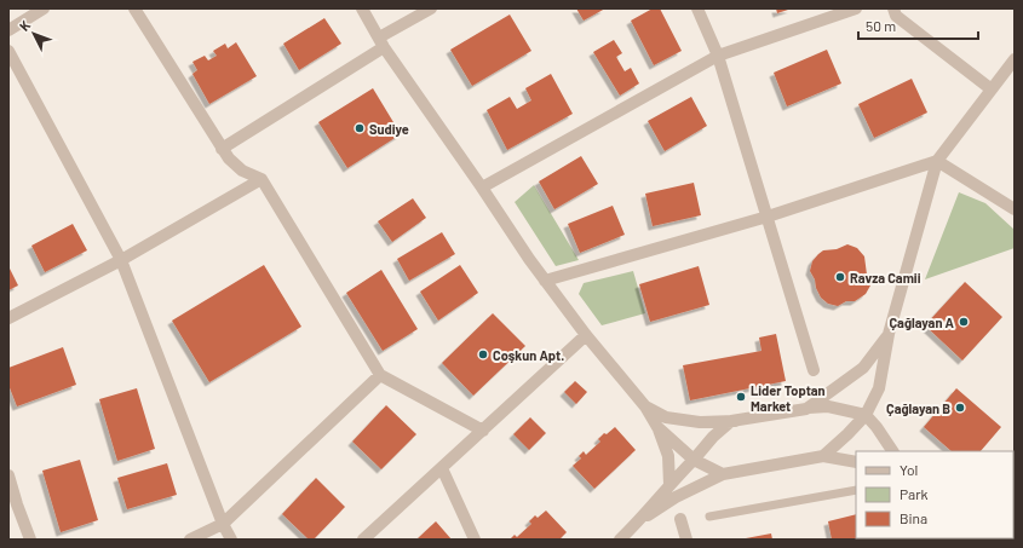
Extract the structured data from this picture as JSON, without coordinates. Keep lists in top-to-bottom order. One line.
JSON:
{"places":["Sudiye","Ravza Camii","Çağlayan A","Coşkun Apt.","Lider Toptan Market","Çağlayan B"],"legend":["Yol","Park","Bina"],"scale_bar":"50 m","north":"top left"}
